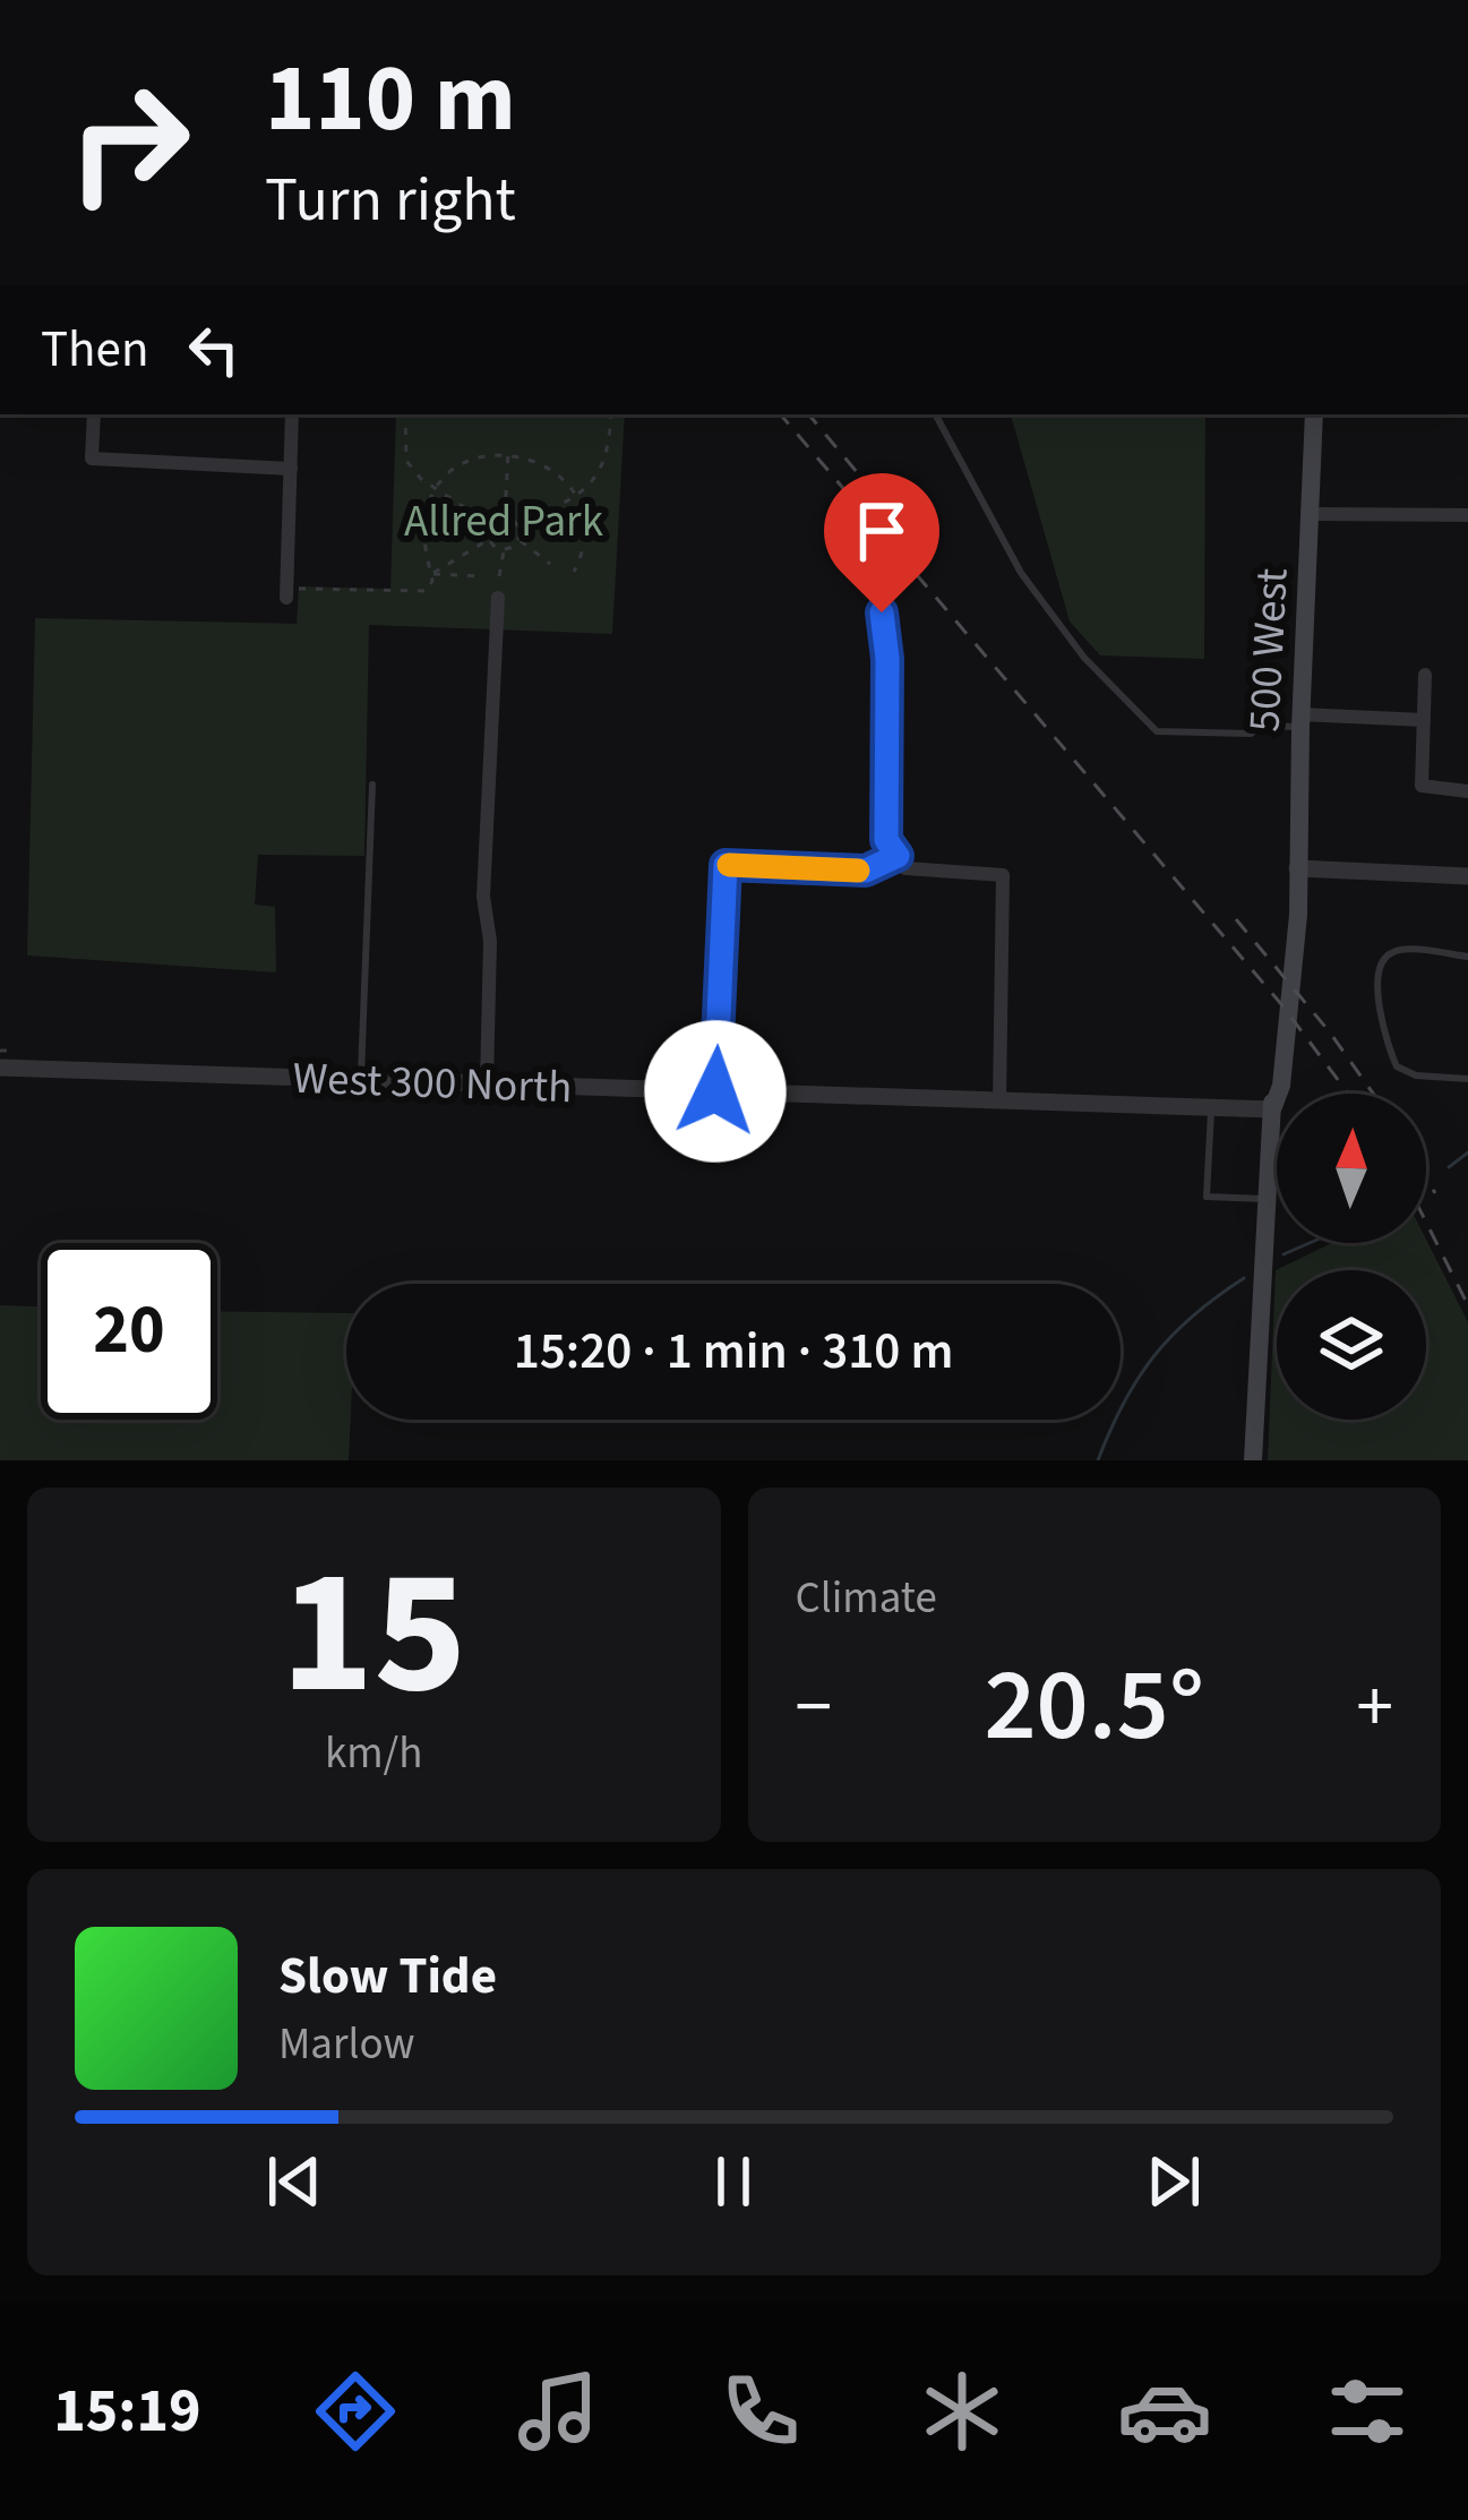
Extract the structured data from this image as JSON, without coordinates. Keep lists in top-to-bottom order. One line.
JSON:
{"streets":{"main road":["500 West"],"street":["West 300 North"]},"crossings":[["500 West","West 300 North"]],"parks":["Allred Park"],"north":"top","page":{"turn":["110 m","Turn right"],"then":"Then","limit":"20","trip":"15:20 · 1 min · 310 m","tile":[["15","km/h"],"Climate"],"heat":["−","20.5°","+"],"song":["Slow Tide","Marlow"],"tabs":"15:19"}}
